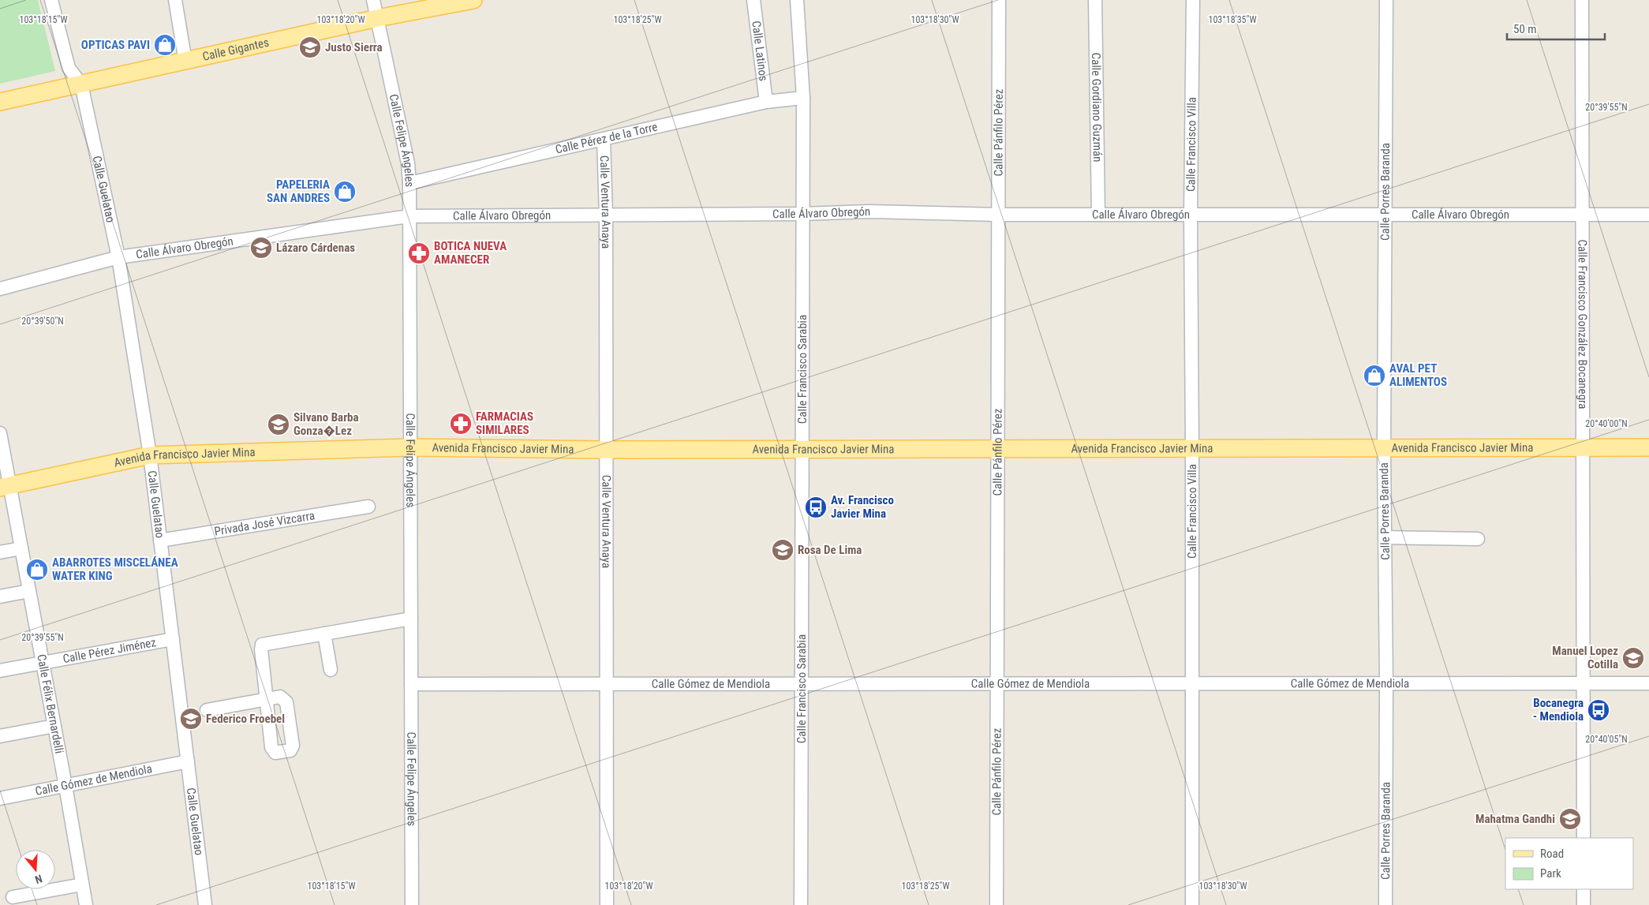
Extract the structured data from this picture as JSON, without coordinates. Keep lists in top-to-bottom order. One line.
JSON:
{"streets":{"main road":["Calle Gigantes","Avenida Francisco Javier Mina"],"street":["Calle Latinos","Calle Gordiano Guzmán","Calle Pánfilo Pérez","Calle Pérez de la Torre","Calle Felipe Ángeles","Calle Francisco Villa","Calle Guelatao","Calle Porres Baranda","Calle Ventura Anaya","Calle Álvaro Obregón","Calle Francisco González Bocanegra","Calle Francisco Sarabia","Privada José Vizcarra","Calle Pérez Jiménez","Calle Gómez de Mendiola","Calle Félix Bernardelli"]},"crossings":[["Calle Gigantes","Calle Felipe Ángeles"],["Calle Gigantes","Calle Guelatao"],["Calle Latinos","Calle Pérez de la Torre"],["Calle Gordiano Guzmán","Calle Álvaro Obregón"],["Calle Pánfilo Pérez","Calle Álvaro Obregón"],["Calle Pánfilo Pérez","Avenida Francisco Javier Mina"],["Calle Pánfilo Pérez","Calle Gómez de Mendiola"],["Calle Pérez de la Torre","Calle Felipe Ángeles"],["Calle Pérez de la Torre","Calle Ventura Anaya"],["Calle Pérez de la Torre","Calle Francisco Sarabia"],["Calle Felipe Ángeles","Calle Álvaro Obregón"],["Calle Felipe Ángeles","Avenida Francisco Javier Mina"],["Calle Felipe Ángeles","Calle Gómez de Mendiola"],["Calle Francisco Villa","Calle Álvaro Obregón"],["Calle Francisco Villa","Avenida Francisco Javier Mina"],["Calle Francisco Villa","Calle Gómez de Mendiola"],["Calle Guelatao","Calle Álvaro Obregón"],["Calle Guelatao","Avenida Francisco Javier Mina"],["Calle Guelatao","Privada José Vizcarra"],["Calle Guelatao","Calle Pérez Jiménez"],["Calle Guelatao","Calle Gómez de Mendiola"],["Calle Porres Baranda","Calle Álvaro Obregón"],["Calle Porres Baranda","Avenida Francisco Javier Mina"],["Calle Porres Baranda","Calle Gómez de Mendiola"],["Calle Ventura Anaya","Calle Álvaro Obregón"],["Calle Ventura Anaya","Avenida Francisco Javier Mina"],["Calle Ventura Anaya","Calle Gómez de Mendiola"],["Calle Álvaro Obregón","Calle Francisco González Bocanegra"],["Calle Álvaro Obregón","Calle Francisco Sarabia"],["Calle Francisco González Bocanegra","Avenida Francisco Javier Mina"],["Calle Francisco González Bocanegra","Calle Gómez de Mendiola"],["Calle Francisco Sarabia","Avenida Francisco Javier Mina"],["Calle Francisco Sarabia","Calle Gómez de Mendiola"],["Avenida Francisco Javier Mina","Calle Félix Bernardelli"],["Calle Pérez Jiménez","Calle Félix Bernardelli"],["Calle Gómez de Mendiola","Calle Félix Bernardelli"]],"places":{"shop":["OPTICAS PAVI","PAPELERIA SAN ANDRES","AVAL PET ALIMENTOS","ABARROTES MISCELÁNEA WATER KING"],"school or university":["Justo Sierra","Lázaro Cárdenas","Silvano Barba Gonza�Lez","Rosa De Lima","Manuel Lopez Cotilla","Federico Froebel","Mahatma Gandhi"],"pharmacy":["BOTICA NUEVA AMANECER","FARMACIAS SIMILARES"],"bus stop":["Av. Francisco Javier Mina","Bocanegra - Mendiola"]},"legend":["Road","Park"],"scale_bar":"50 m","north":"bottom","coordinates":["103°18'15\"W","103°18'20\"W","103°18'25\"W","103°18'30\"W","103°18'35\"W","20°39'55\"N","20°39'50\"N","20°40'00\"N","20°40'05\"N"]}
